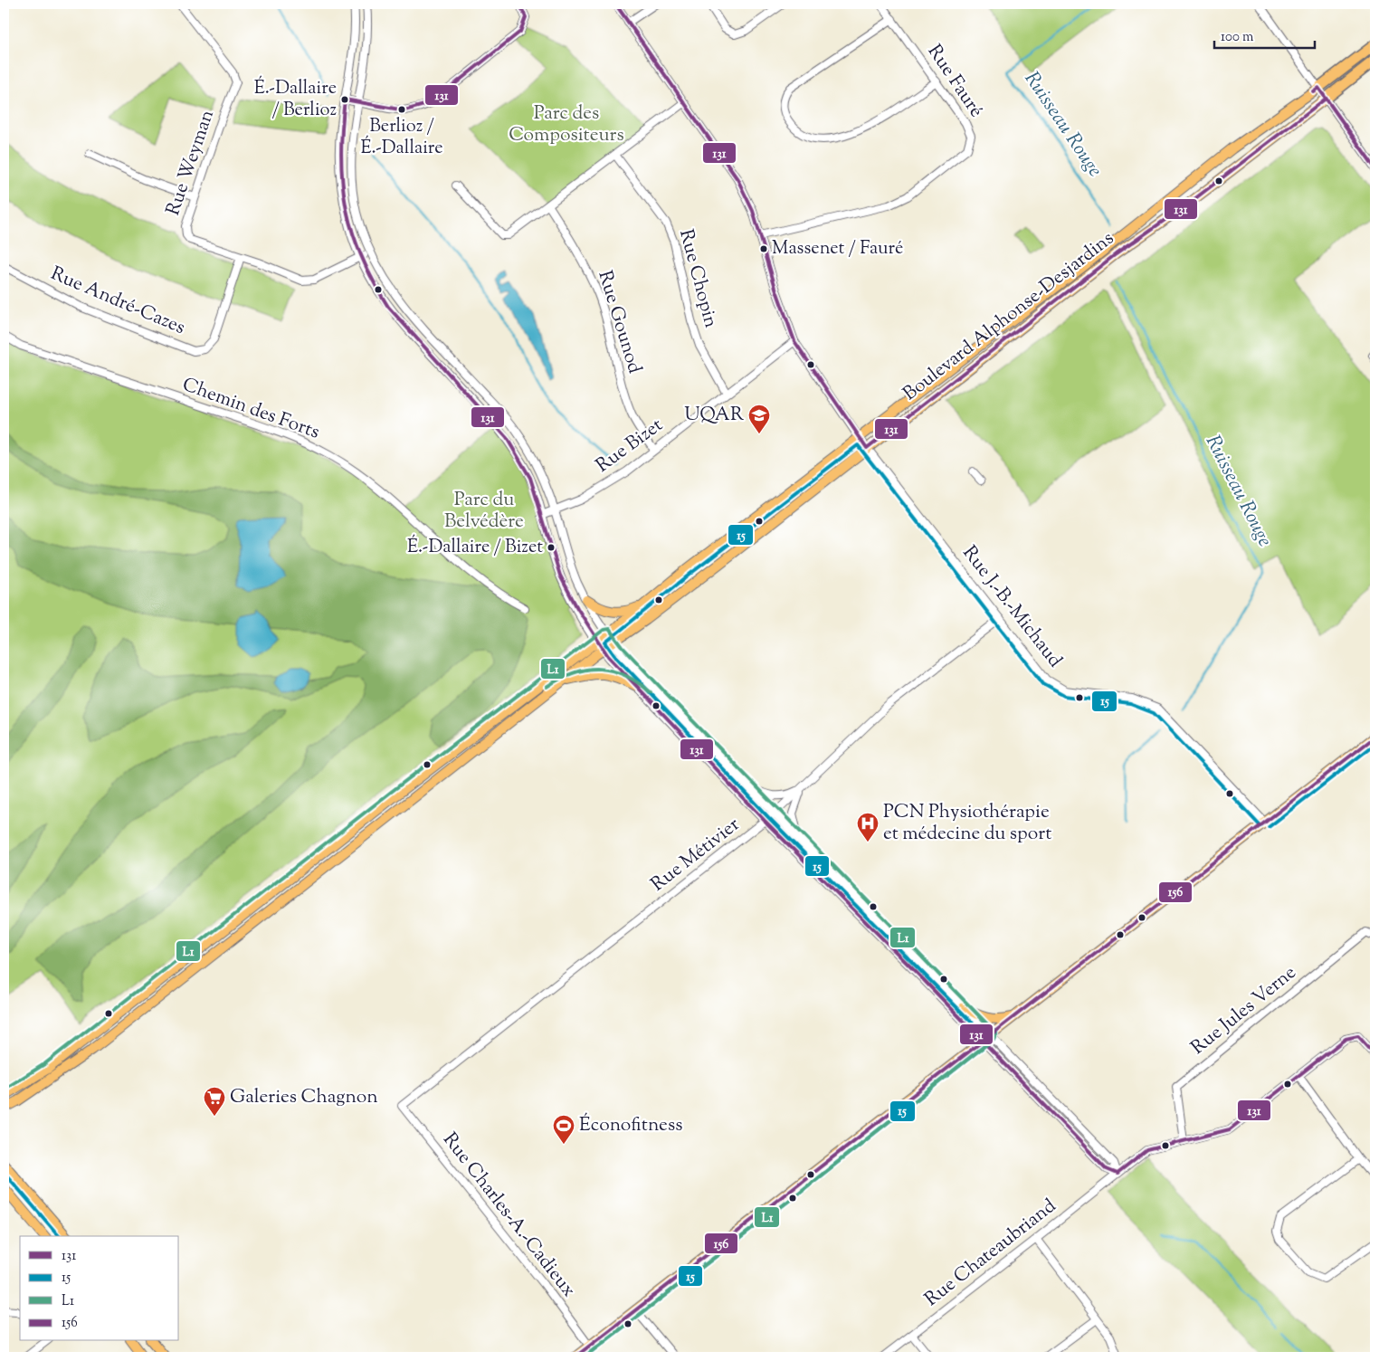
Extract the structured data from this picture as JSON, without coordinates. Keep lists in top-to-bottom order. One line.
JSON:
{"streets":{"main road":["Boulevard Alphonse-Desjardins"],"street":["Rue Fauré","Rue Weyman","Rue Chopin","Rue André-Cazes","Rue Gounod","Chemin des Forts","Rue Bizet","Rue J.-B.-Michaud","Rue Métivier","Rue Jules Verne","Rue Charles-A.-Cadieux","Rue Chateaubriand"]},"crossings":[["Rue Fauré","Rue J.-B.-Michaud"],["Rue Weyman","Rue André-Cazes"],["Rue Chopin","Rue Bizet"],["Boulevard Alphonse-Desjardins","Rue J.-B.-Michaud"],["Rue Gounod","Rue Bizet"],["Rue Bizet","Rue J.-B.-Michaud"],["Rue J.-B.-Michaud","Rue Métivier"],["Rue Métivier","Rue Charles-A.-Cadieux"],["Rue Jules Verne","Rue Chateaubriand"]],"water":["Ruisseau Rouge"],"parks":["Parc des Compositeurs","Parc du Belvédère"],"places":{"other":["É.-Dallaire / Berlioz","Berlioz / É.-Dallaire","Massenet / Fauré","É.-Dallaire / Bizet"],"school or university":["UQAR"],"hospital":["PCN Physiothérapie et médecine du sport"],"supermarket":["Galeries Chagnon"],"sports":["Éconofitness"]},"lines":["transit line 131","transit line 15","transit line L1","transit line 156"],"legend":["131","15","L1","156"],"scale_bar":"100 m"}
